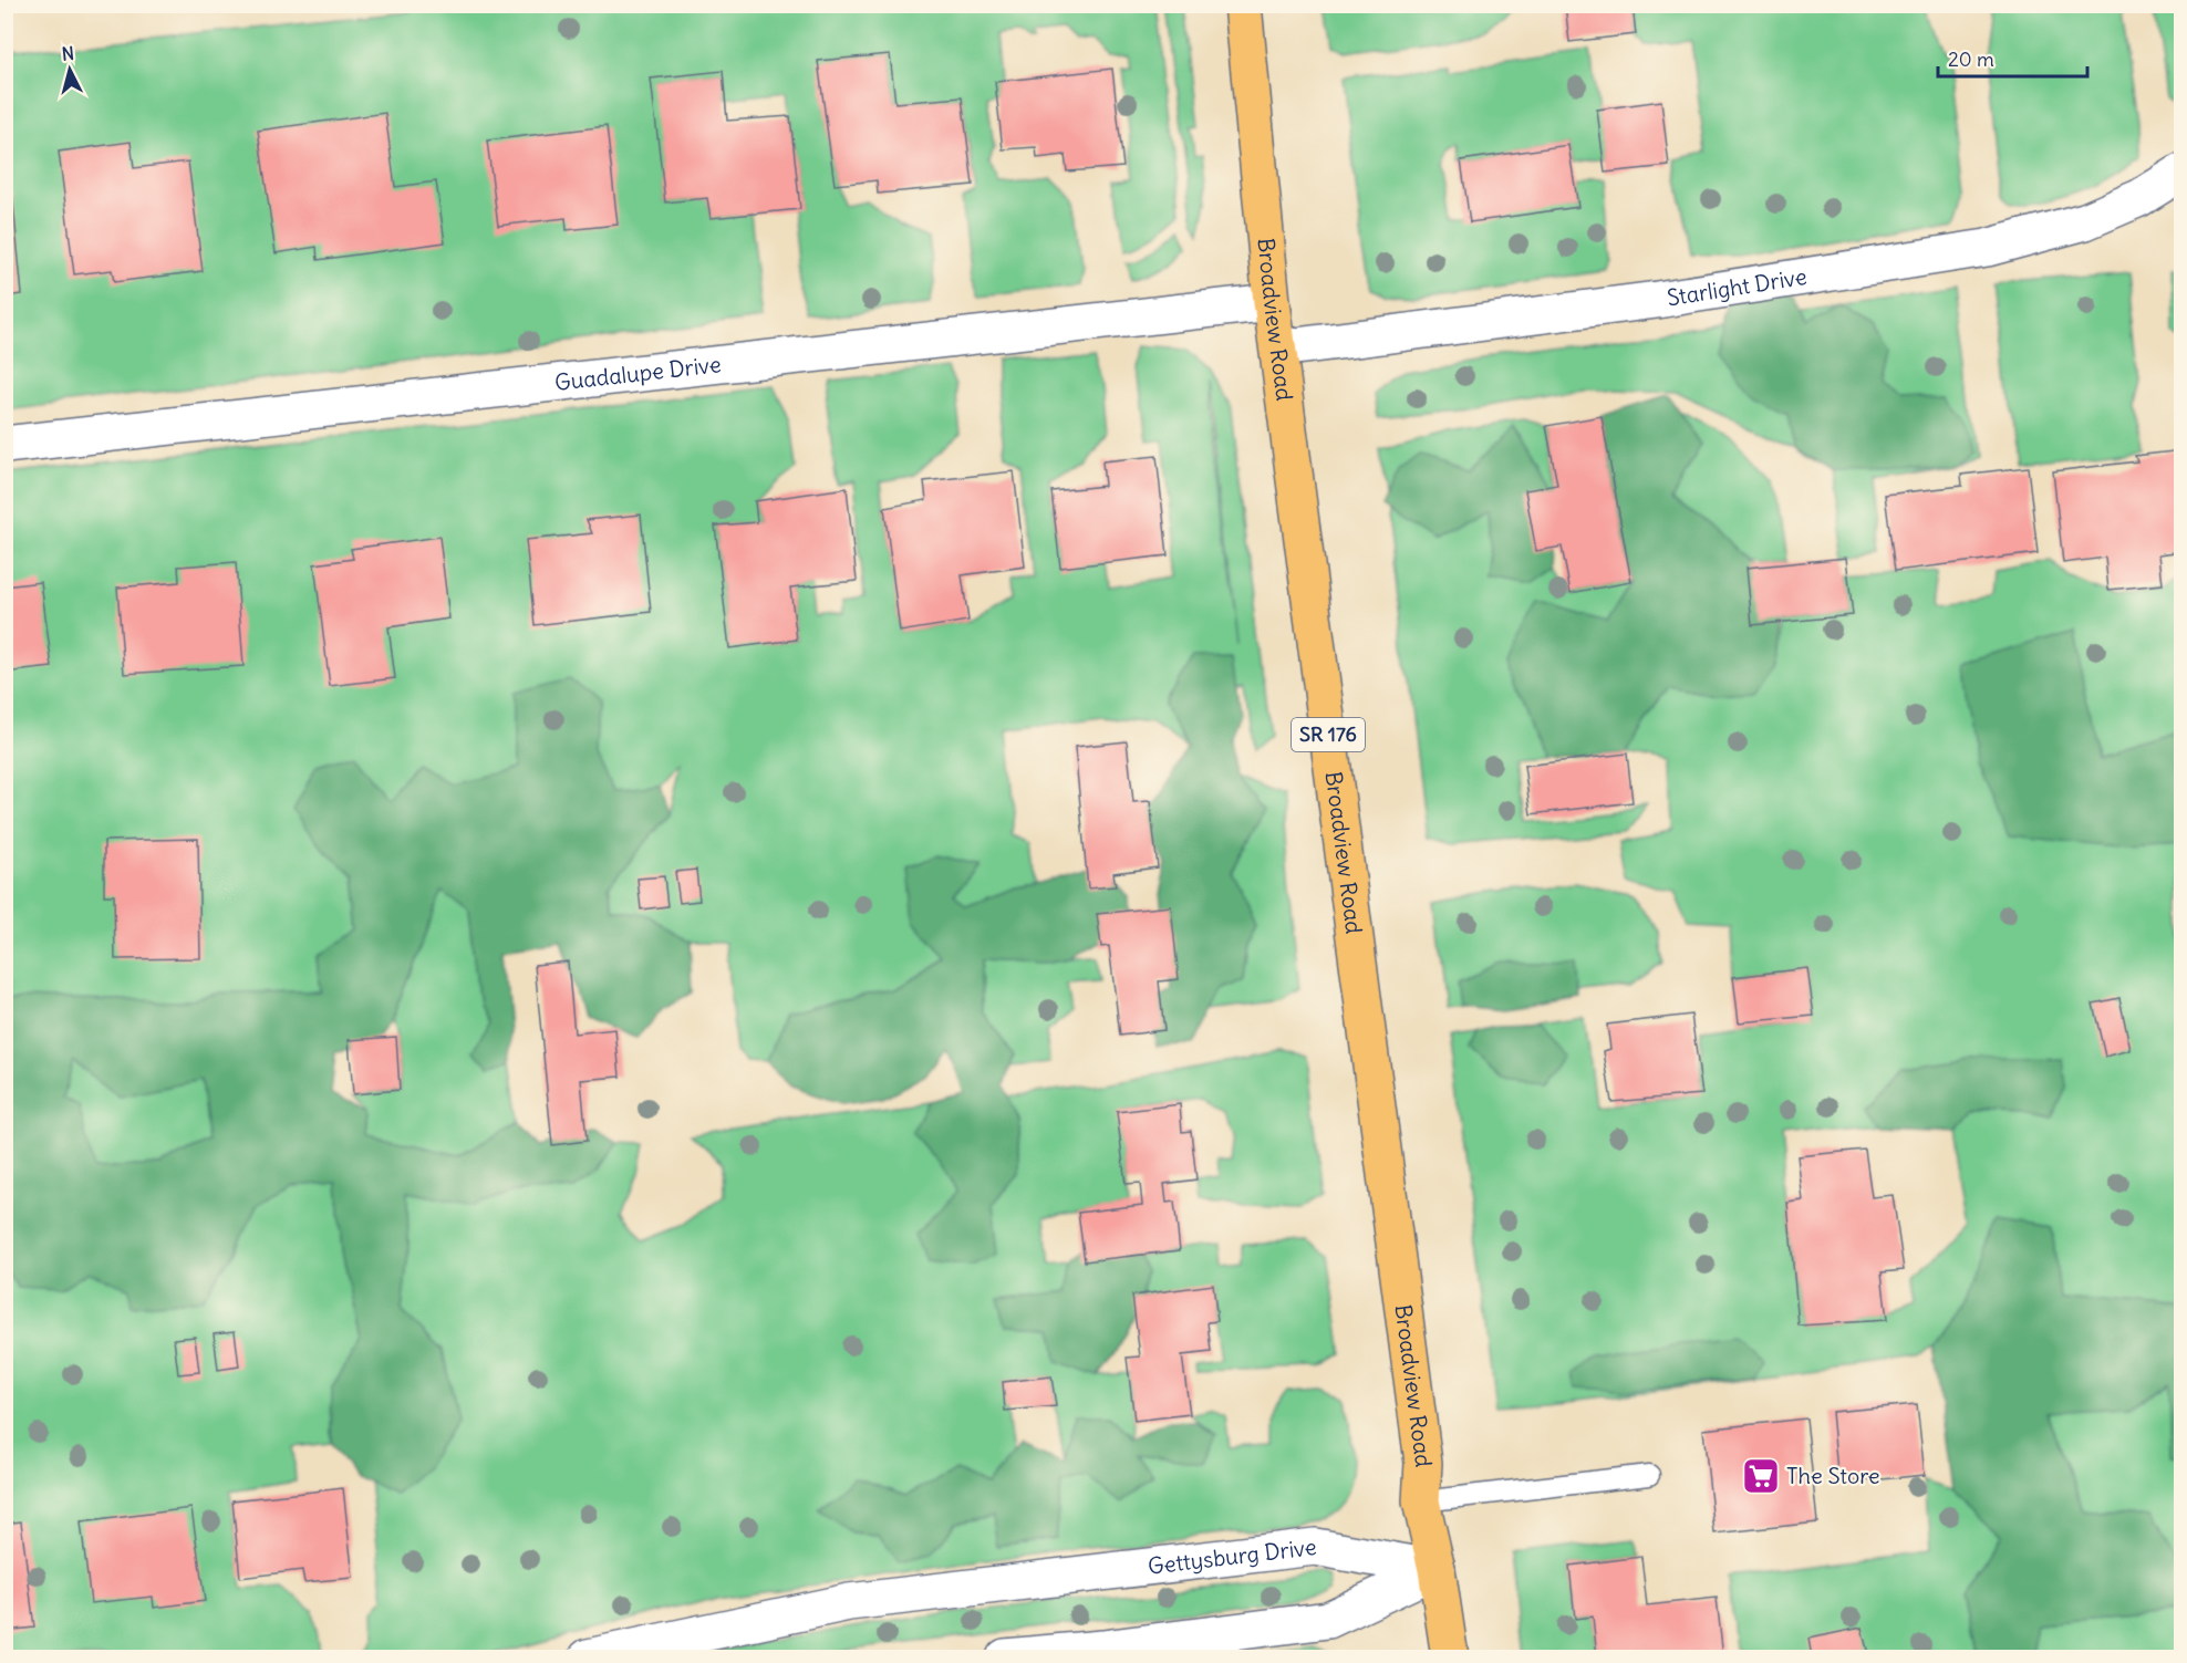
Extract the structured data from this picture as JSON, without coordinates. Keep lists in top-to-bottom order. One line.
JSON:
{"streets":{"main road":["Broadview Road","SR 176"],"street":["Starlight Drive","Guadalupe Drive","Gettysburg Drive"]},"crossings":[["Starlight Drive","Broadview Road"],["Broadview Road","Guadalupe Drive"],["Broadview Road","Gettysburg Drive"]],"places":{"supermarket":["The Store"]},"scale_bar":"20 m","north":"top"}
